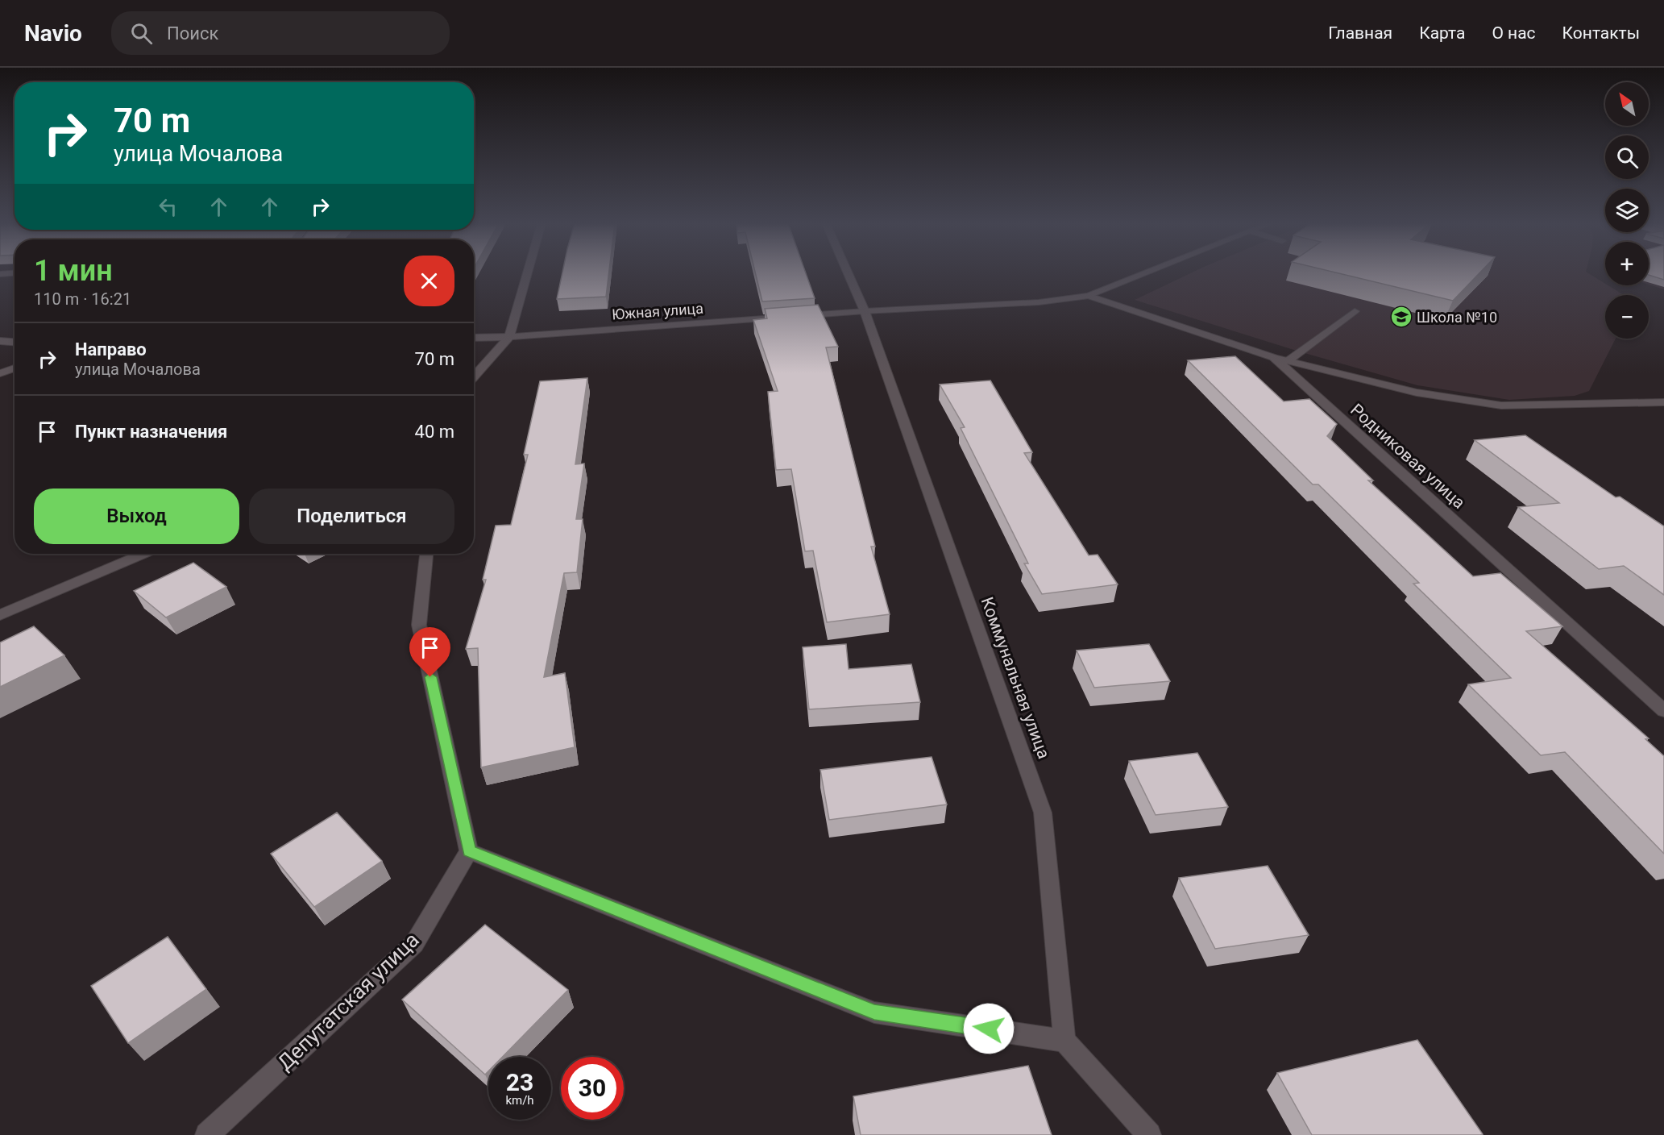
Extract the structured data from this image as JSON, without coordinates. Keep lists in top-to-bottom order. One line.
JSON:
{"streets":{"street":["Южная улица","Родниковая улица","Коммунальная улица","Депутатская улица"]},"crossings":[["Южная улица","Родниковая улица"],["Южная улица","Коммунальная улица"]],"places":{"school or university":["Школа №10"]},"north":"top left","page":{"header":"Navio","search":"Поиск","nav":["Главная","Карта","О нас","Контакты"],"map_buttons":["+","−"],"turn":["70 m","улица Мочалова"],"heading":["1 мин","110 m · 16:21"],"list":[{"name":"Направо","note":"улица Мочалова","value":"70 m"},{"name":"Пункт назначения","value":"40 m"}],"buttons":["Выход","Поделиться"],"speed":"23 km/h","limit":"30"}}
